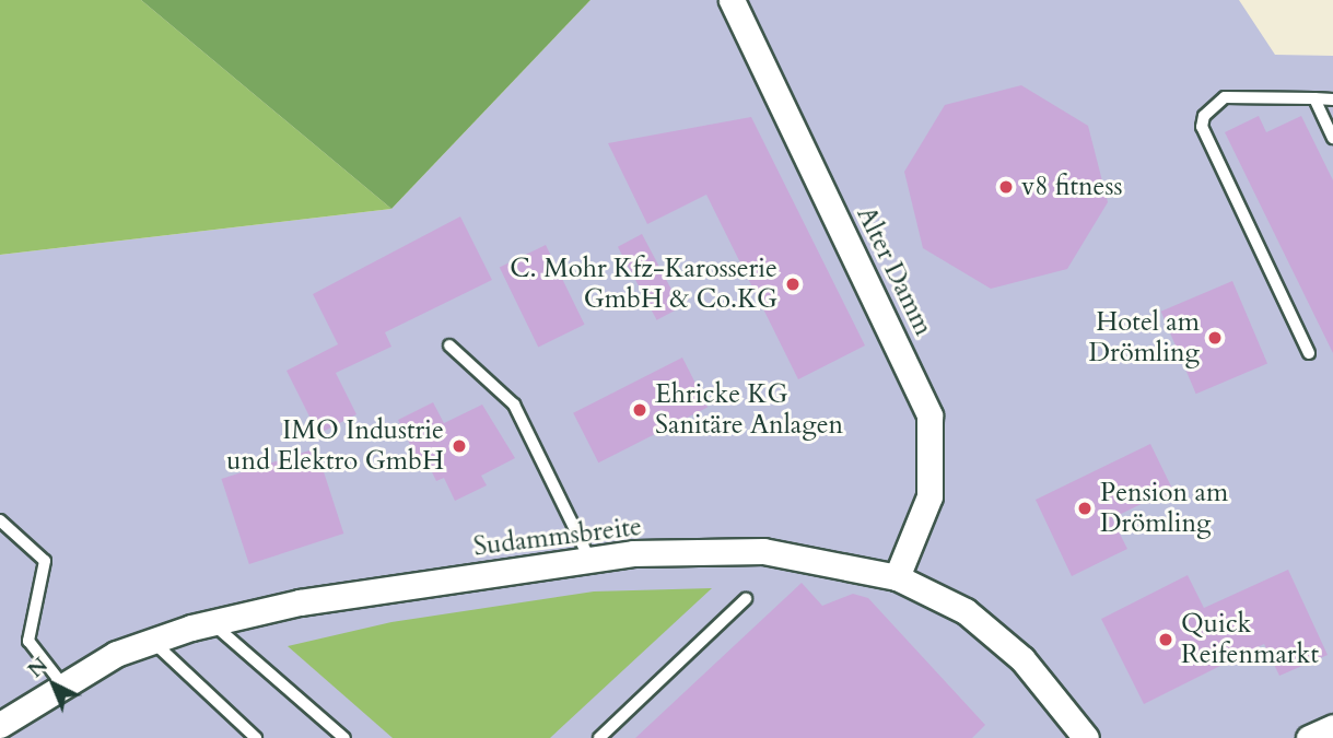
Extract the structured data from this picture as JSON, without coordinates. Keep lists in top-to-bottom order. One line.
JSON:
{"streets":{"street":["Alter Damm","Sudammsbreite"]},"crossings":[["Alter Damm","Sudammsbreite"]],"places":["v8 fitness","C. Mohr Kfz-Karosserie GmbH & Co.KG","Hotel am Drömling","Ehricke KG Sanitäre Anlagen","IMO Industrie und Elektro GmbH","Pension am Drömling","Quick Reifenmarkt"],"north":"top left"}
